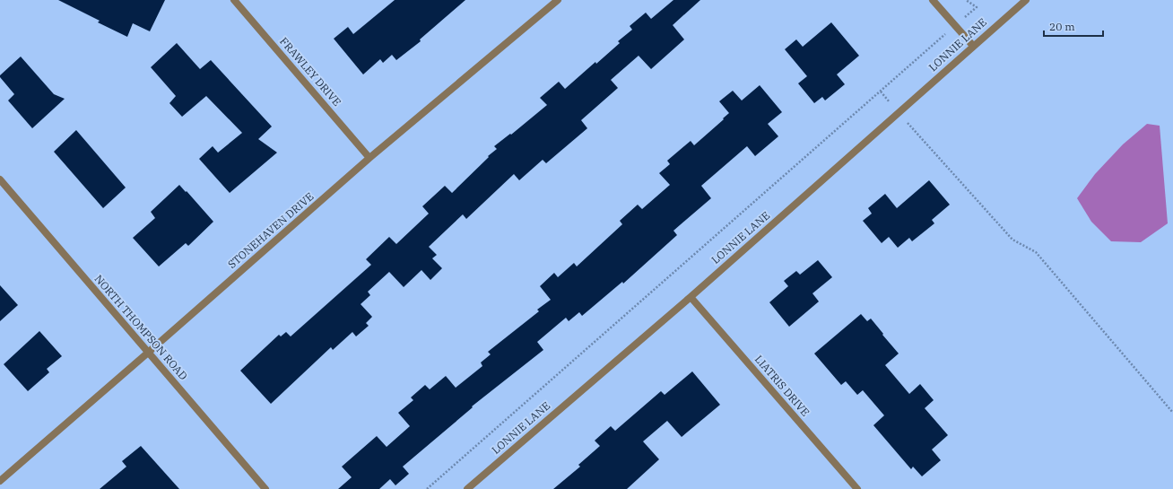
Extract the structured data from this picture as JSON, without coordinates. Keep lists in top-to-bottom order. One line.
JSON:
{"streets":{"street":["LONNIE LANE","FRAWLEY DRIVE","STONEHAVEN DRIVE","NORTH THOMPSON ROAD","LIATRIS DRIVE"]},"crossings":[["LONNIE LANE","LIATRIS DRIVE"],["FRAWLEY DRIVE","STONEHAVEN DRIVE"],["STONEHAVEN DRIVE","NORTH THOMPSON ROAD"]],"scale_bar":"20 m"}
